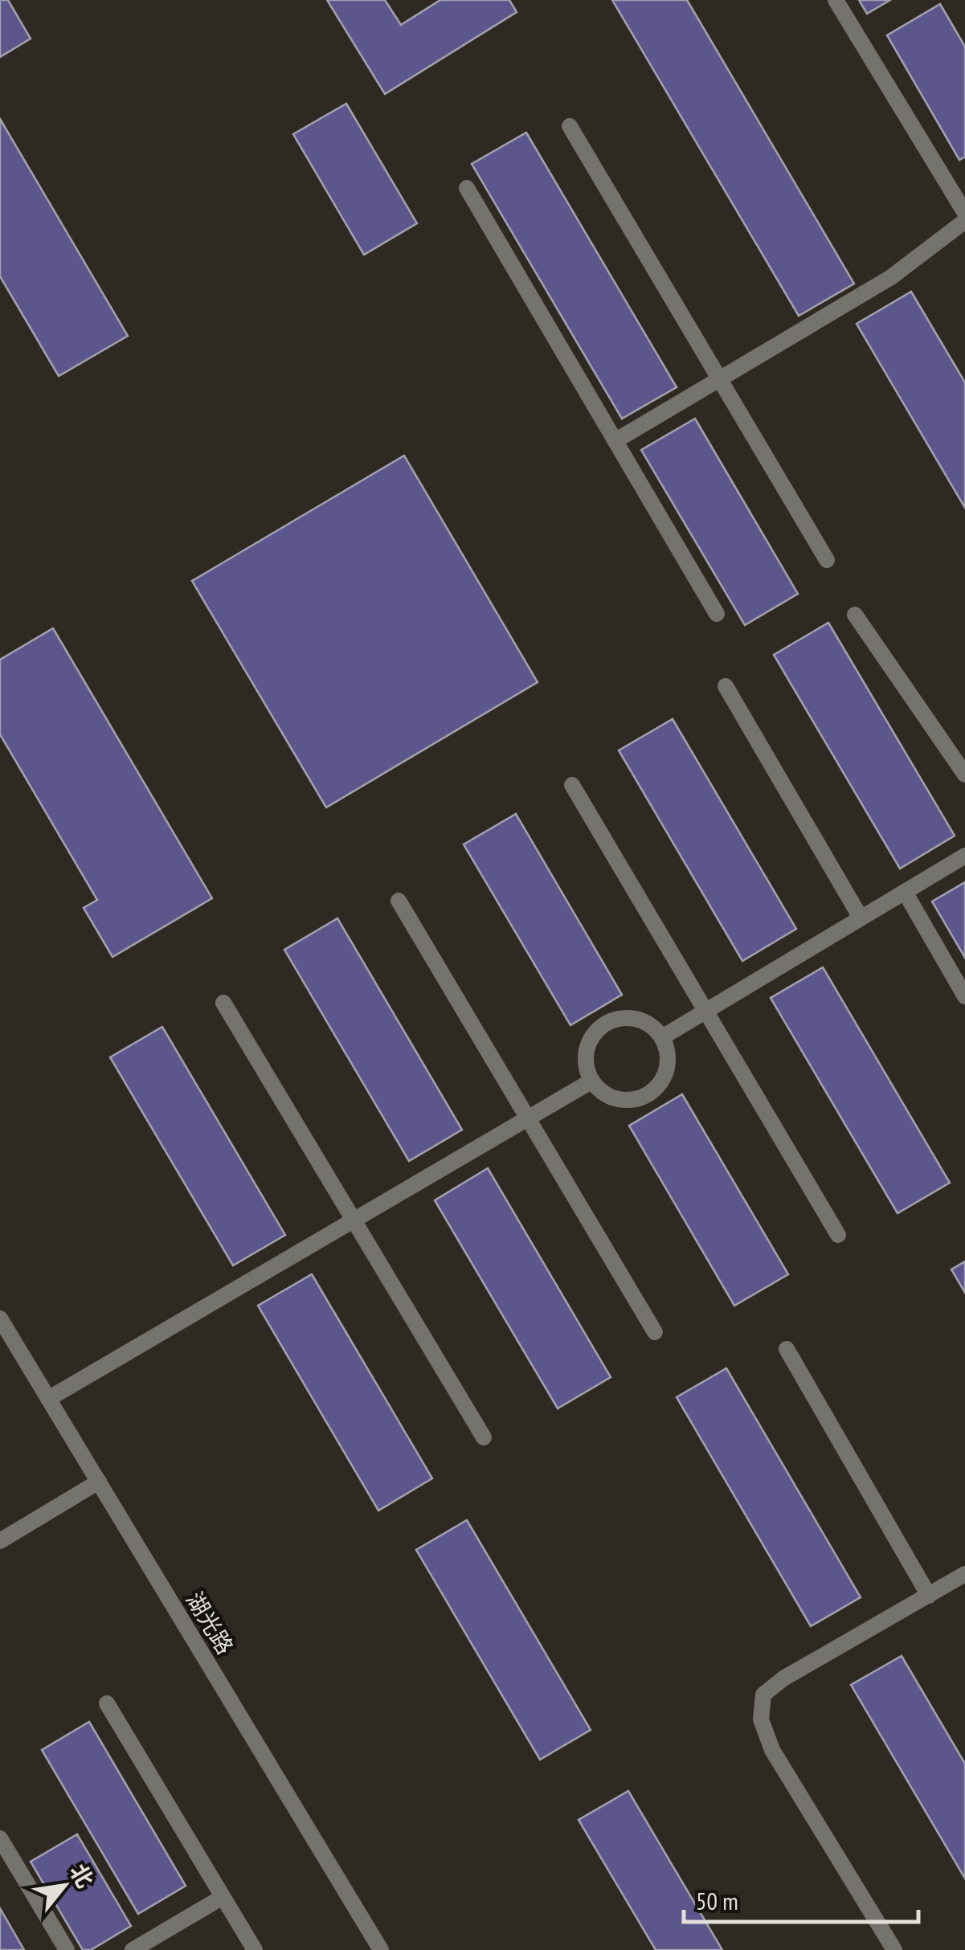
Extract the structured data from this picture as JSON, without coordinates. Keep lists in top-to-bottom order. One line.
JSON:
{"streets":{"street":["湖光路"]},"scale_bar":"50 m","north":"top right"}
